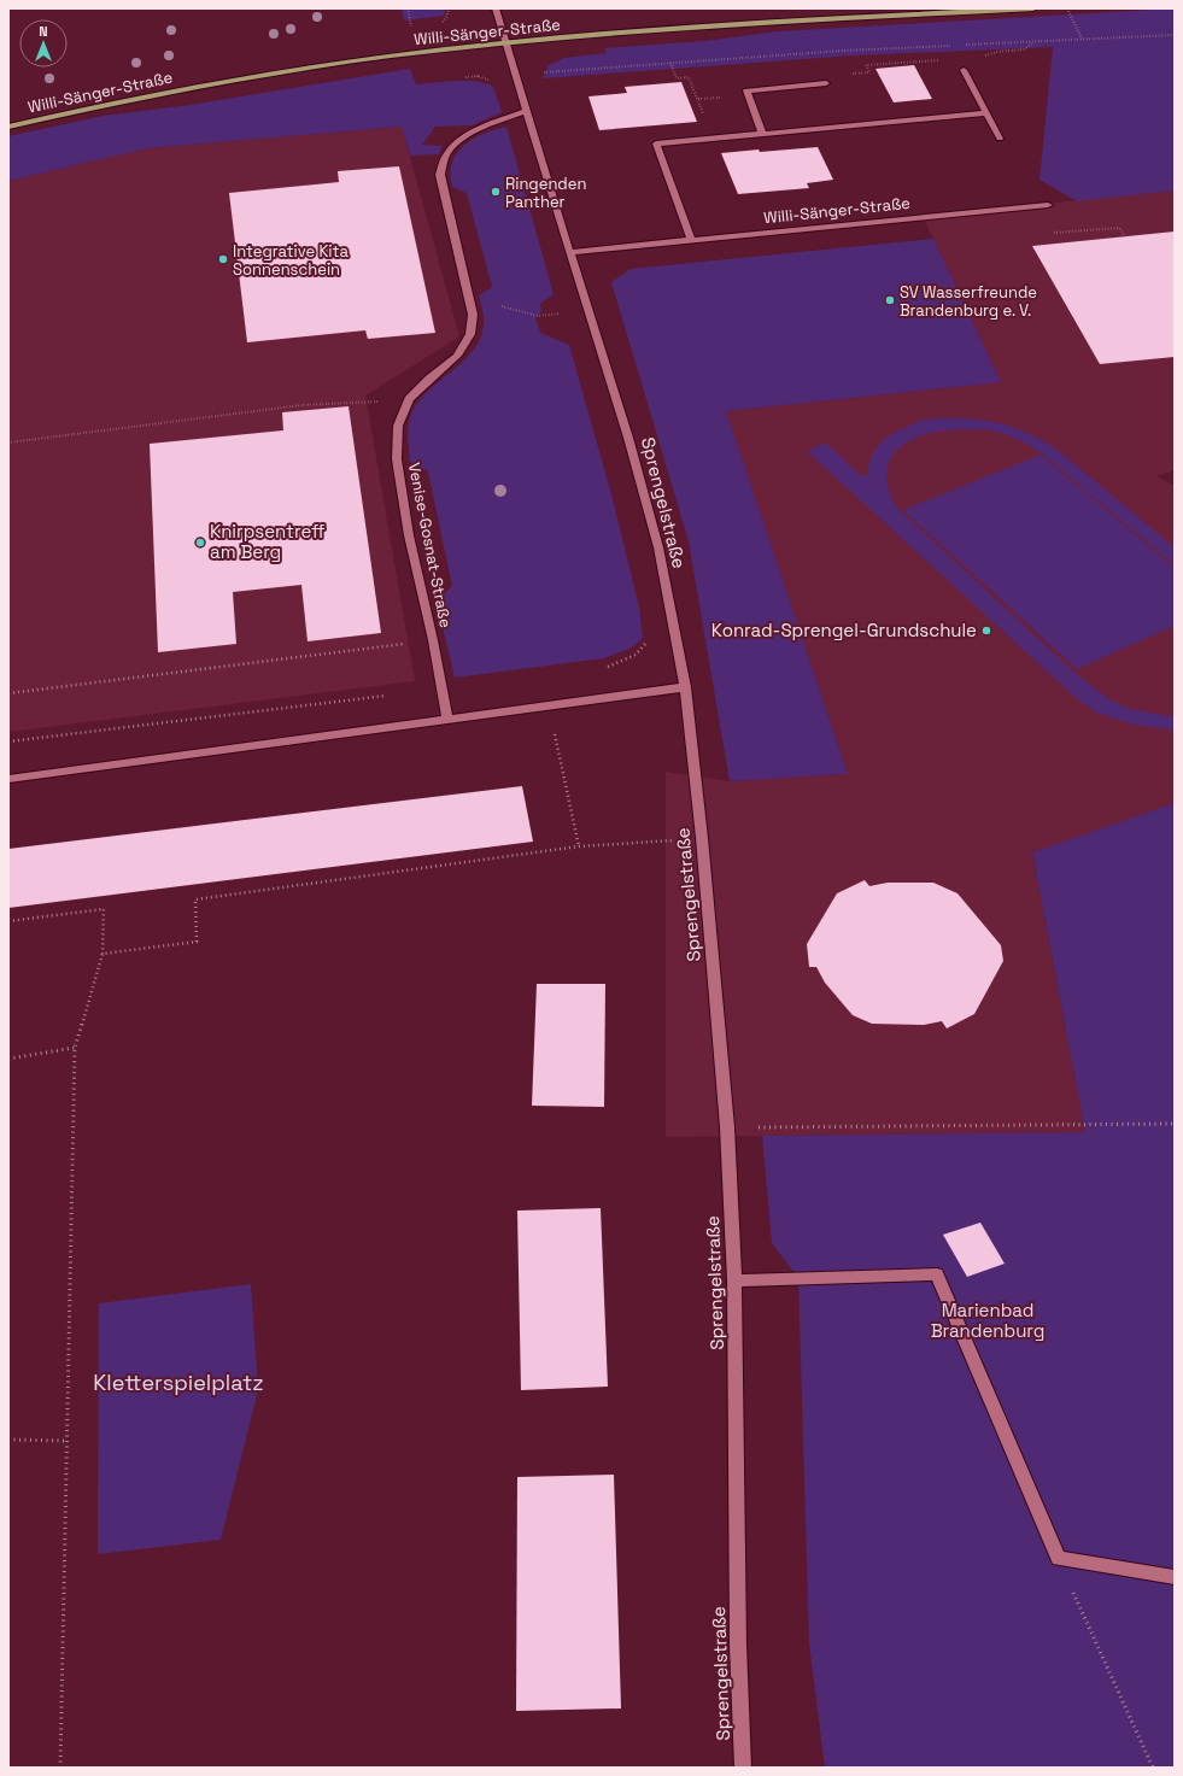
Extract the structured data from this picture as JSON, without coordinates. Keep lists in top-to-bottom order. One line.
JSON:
{"streets":{"main road":["Willi-Sänger-Straße"],"street":["Sprengelstraße","Venise-Gosnat-Straße"]},"crossings":[["Willi-Sänger-Straße","Sprengelstraße"],["Sprengelstraße","Venise-Gosnat-Straße"]],"parks":["Marienbad Brandenburg","Kletterspielplatz"],"places":["Ringenden Panther","Integrative Kita Sonnenschein","SV Wasserfreunde Brandenburg e. V.","Knirpsentreff am Berg","Konrad-Sprengel-Grundschule"],"north":"top"}
